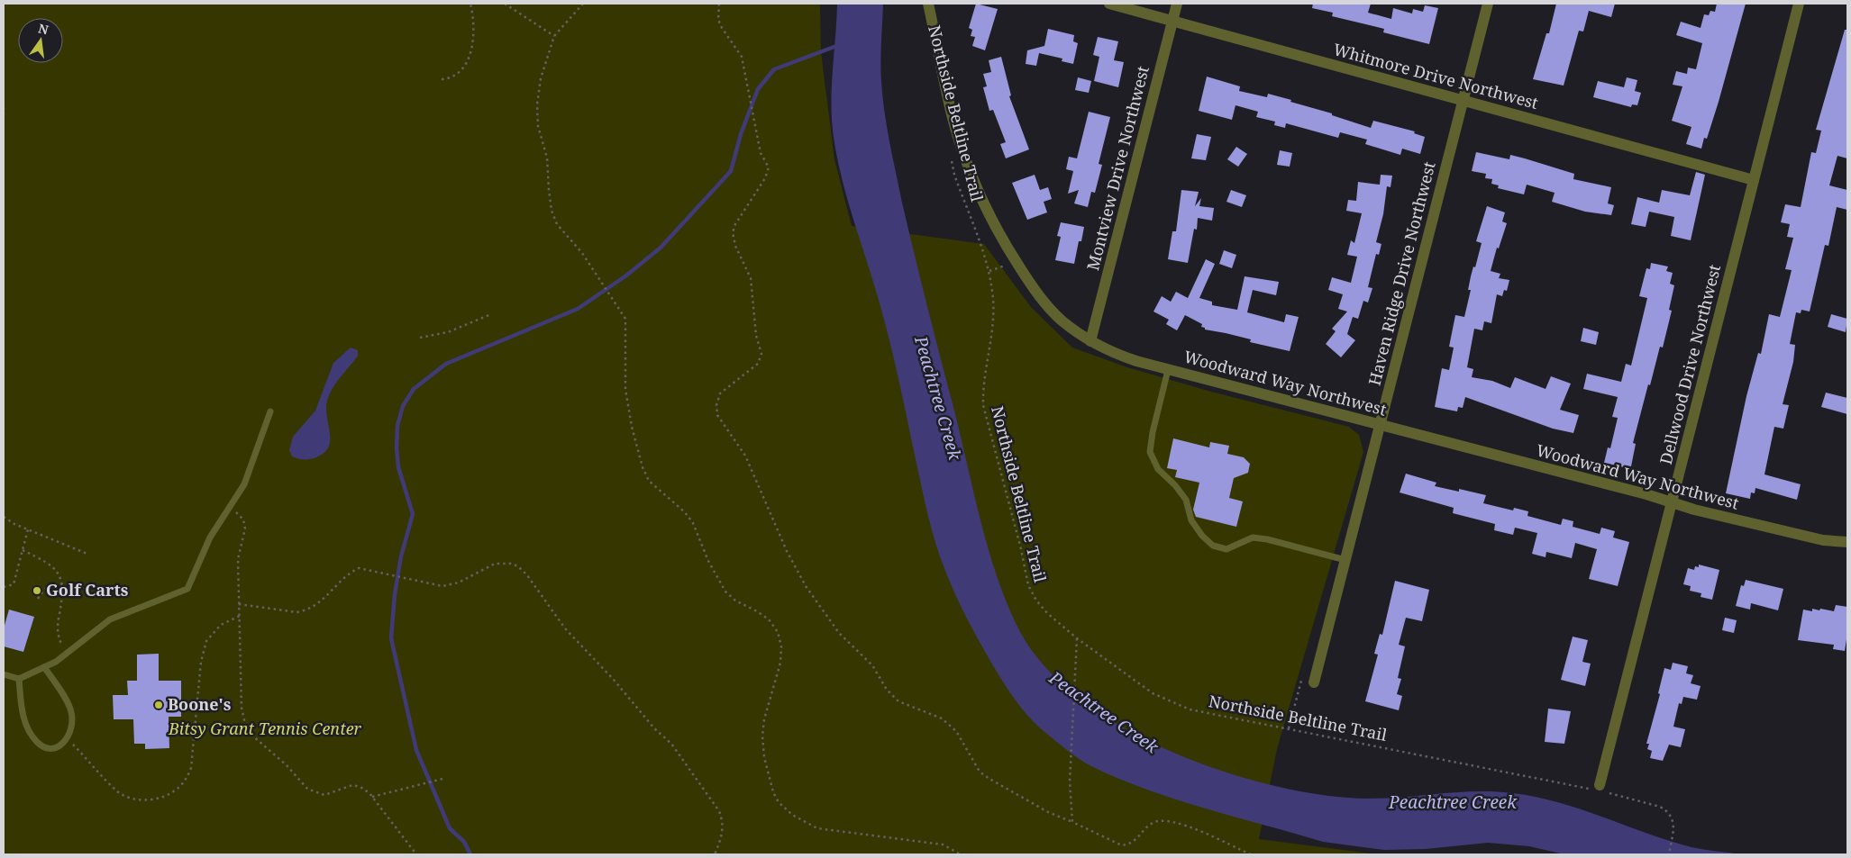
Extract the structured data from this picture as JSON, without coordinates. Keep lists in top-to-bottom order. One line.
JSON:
{"streets":{"street":["Whitmore Drive Northwest","Montview Drive Northwest","Haven Ridge Drive Northwest","Dellwood Drive Northwest","Woodward Way Northwest"],"path":["Northside Beltline Trail"]},"crossings":[["Whitmore Drive Northwest","Montview Drive Northwest"],["Whitmore Drive Northwest","Haven Ridge Drive Northwest"],["Whitmore Drive Northwest","Dellwood Drive Northwest"],["Northside Beltline Trail","Dellwood Drive Northwest"],["Montview Drive Northwest","Woodward Way Northwest"],["Haven Ridge Drive Northwest","Woodward Way Northwest"],["Dellwood Drive Northwest","Woodward Way Northwest"]],"water":["Peachtree Creek"],"parks":["Bitsy Grant Tennis Center"],"places":["Golf Carts","Boone's"],"north":"top"}
